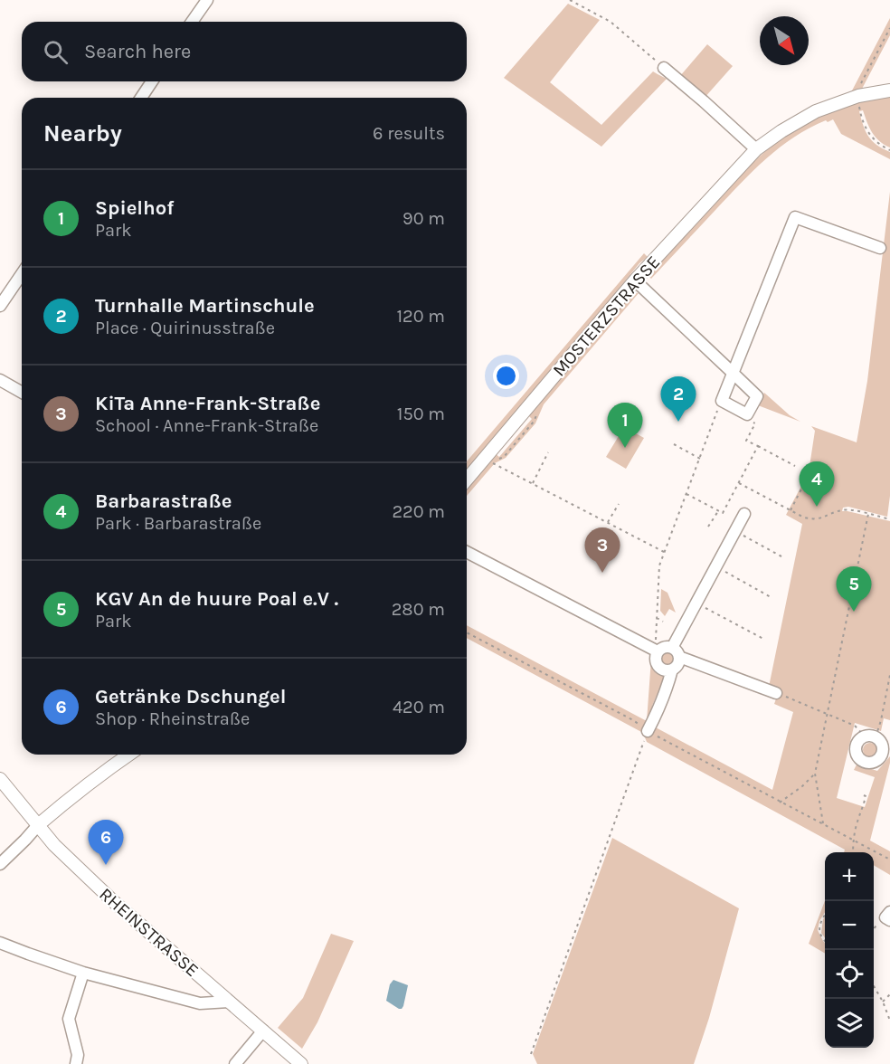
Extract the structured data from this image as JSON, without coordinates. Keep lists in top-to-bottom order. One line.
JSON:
{"streets":{"street":["MOSTERZSTRASSE","RHEINSTRASSE"]},"north":"bottom right","page":{"search":"Search here","heading":["Nearby","6 results"],"list":[{"mark":"1","name":"Spielhof","note":"Park","value":"90 m"},{"mark":"2","name":"Turnhalle Martinschule","note":"Place · Quirinusstraße","value":"120 m"},{"mark":"3","name":"KiTa Anne-Frank-Straße","note":"School · Anne-Frank-Straße","value":"150 m"},{"mark":"4","name":"Barbarastraße","note":"Park · Barbarastraße","value":"220 m"},{"mark":"5","name":"KGV An de huure Poal e.V .","note":"Park","value":"280 m"},{"mark":"6","name":"Getränke Dschungel","note":"Shop · Rheinstraße","value":"420 m"}],"pins":["2","1","4","3","5","6"],"map_buttons":["+","−"]}}
